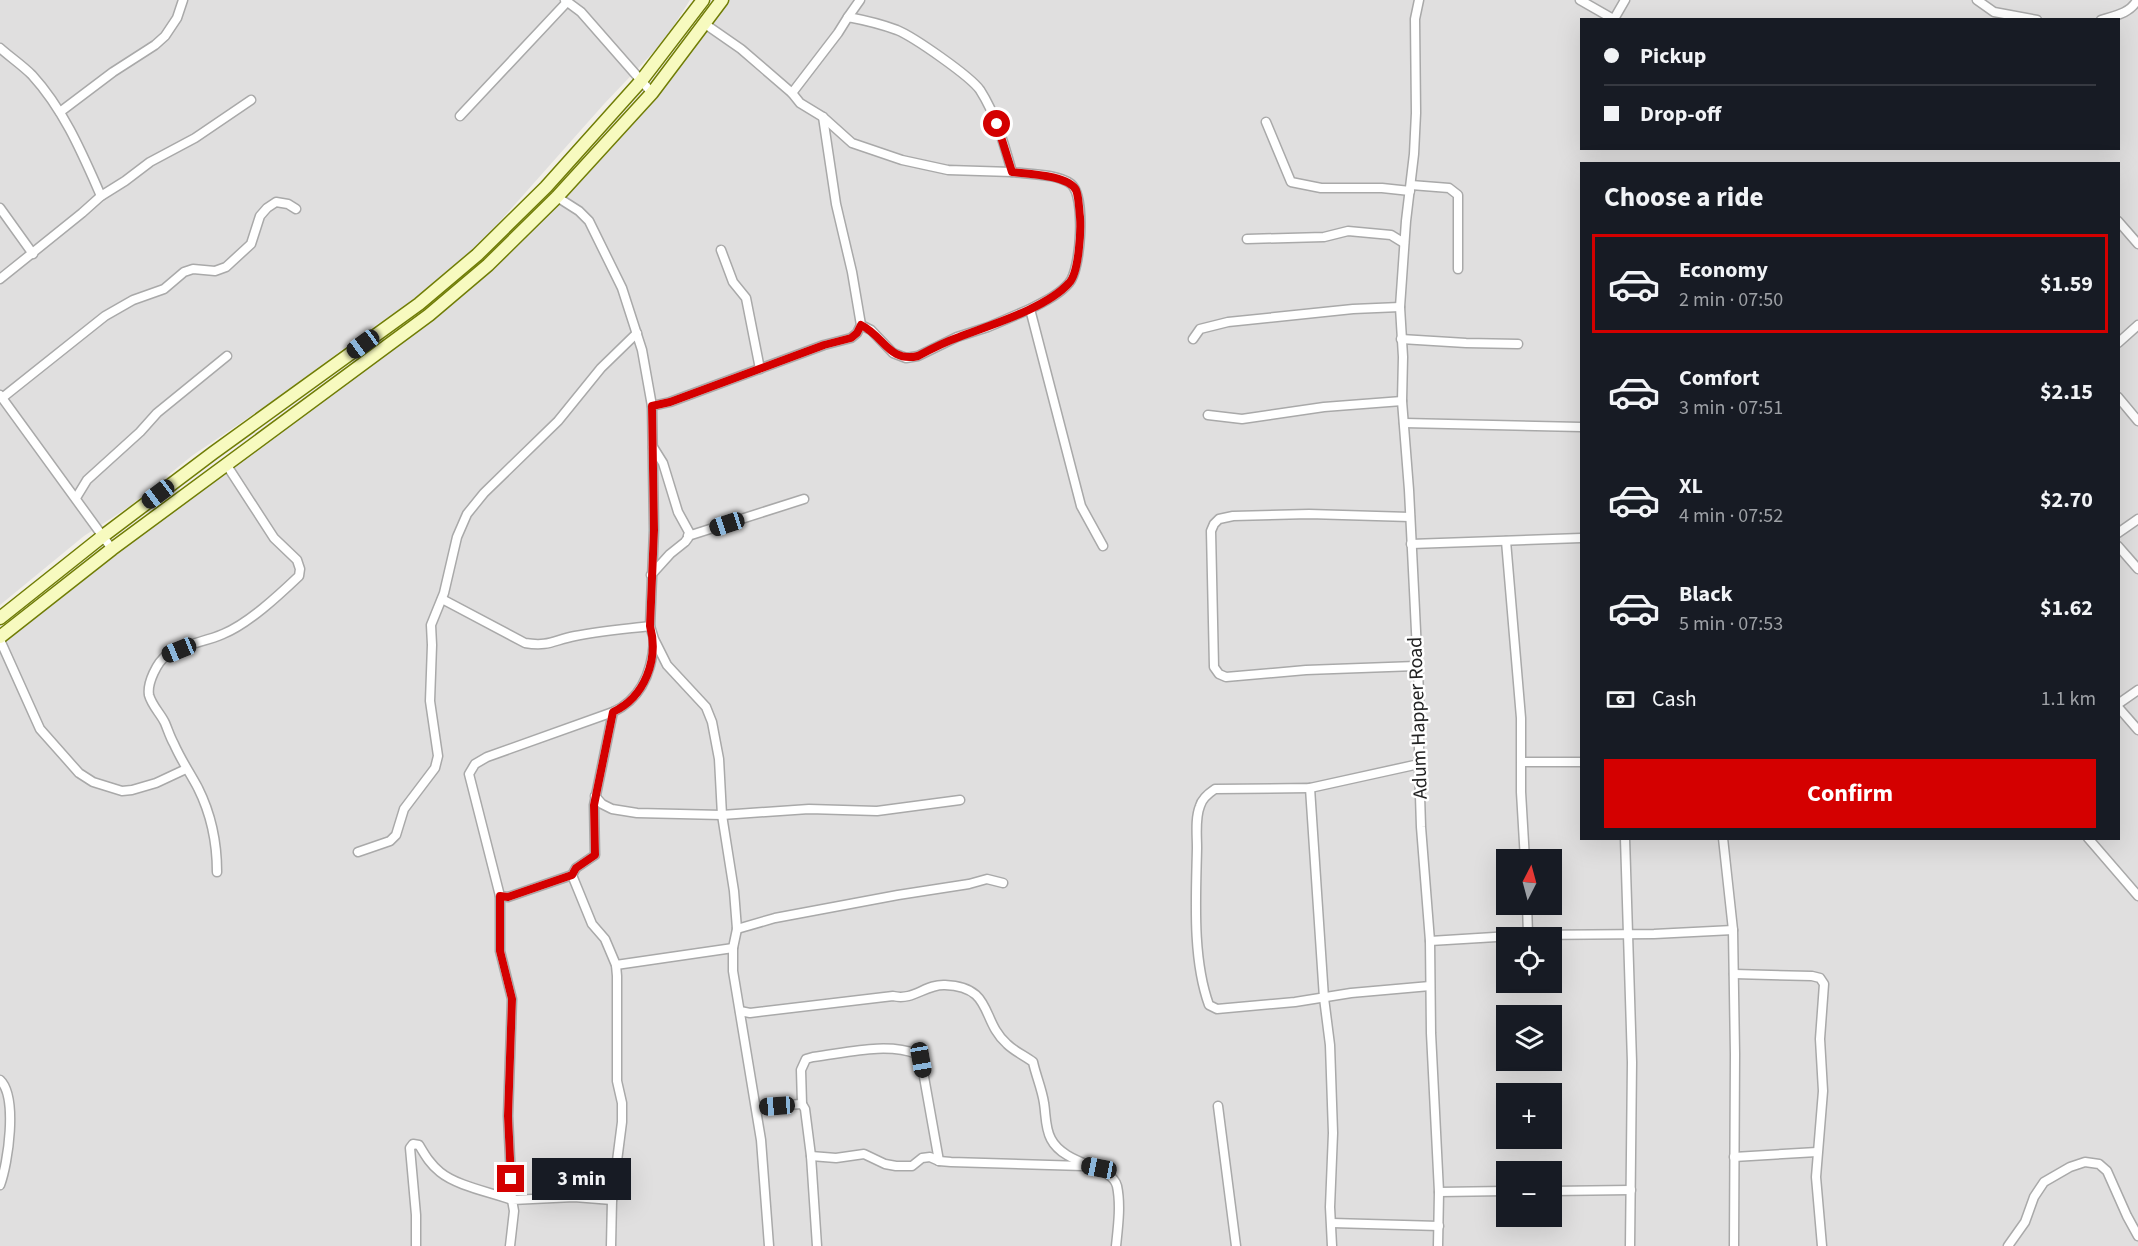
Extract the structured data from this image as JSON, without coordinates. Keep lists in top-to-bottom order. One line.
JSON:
{"streets":{"street":["Adum Happer Road"]},"north":"top","page":{"banner":["Pickup","Drop-off"],"heading":"Choose a ride","list":[{"name":"Economy","note":"2 min · 07:50","value":"$1.59"},{"name":"Comfort","note":"3 min · 07:51","value":"$2.15"},{"name":"XL","note":"4 min · 07:52","value":"$2.70"},{"name":"Black","note":"5 min · 07:53","value":"$1.62"}],"pay":["Cash","1.1 km"],"buttons":"Confirm","map_buttons":["+","−"],"bubble":"3 min"}}
